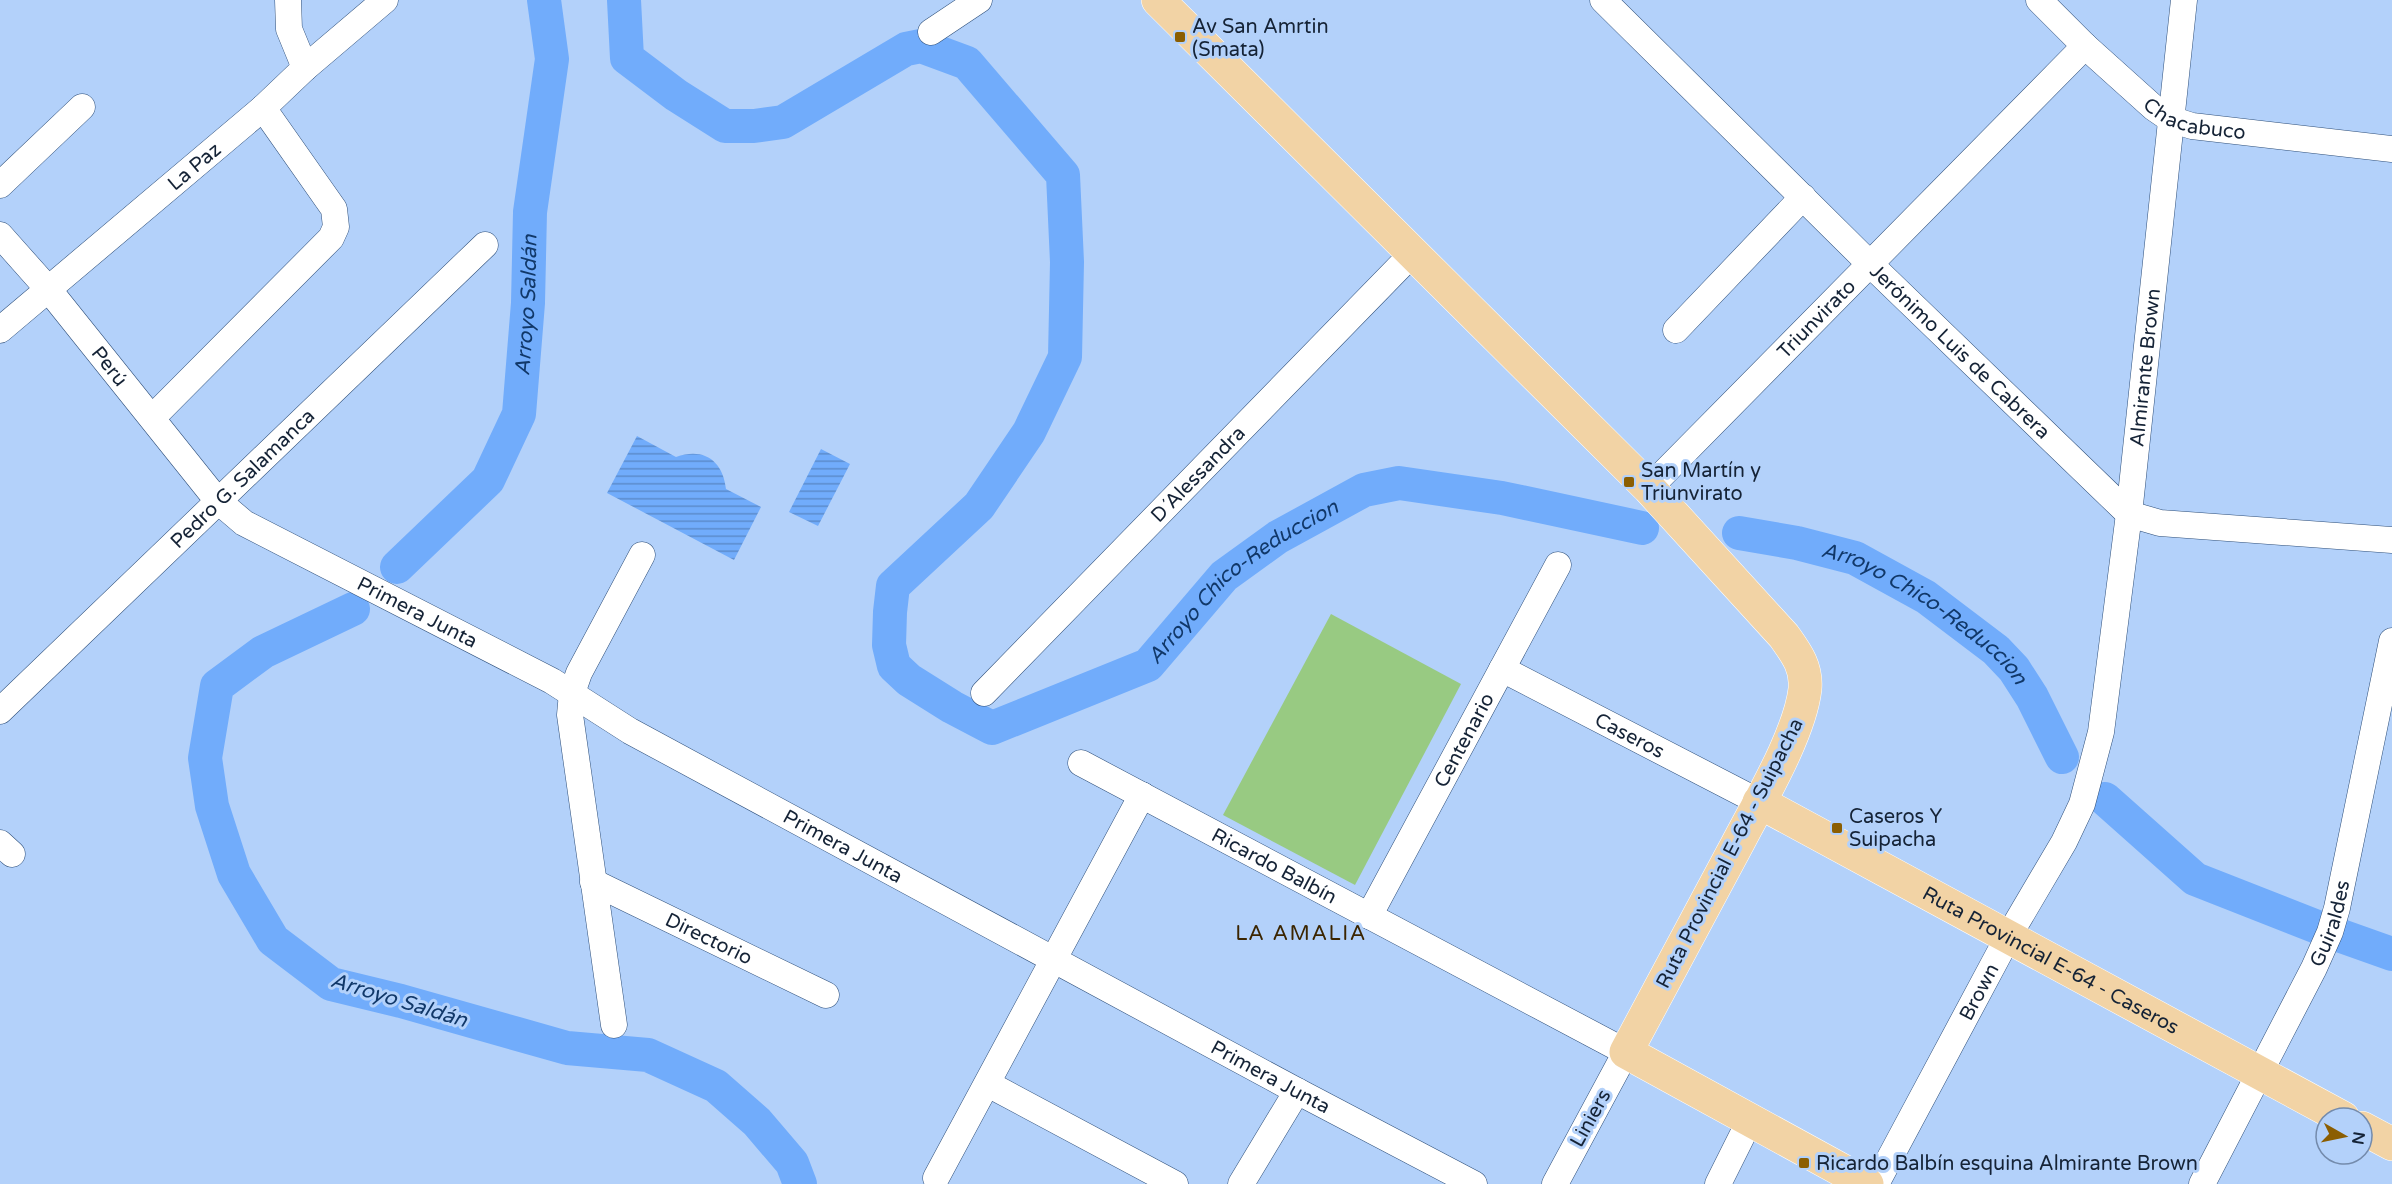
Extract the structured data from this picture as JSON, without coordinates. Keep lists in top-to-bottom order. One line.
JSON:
{"streets":{"main road":["Ruta Provincial E-64 - Suipacha","Ruta Provincial E-64 - Caseros"],"street":["Chacabuco","La Paz","Triunvirato","Jerónimo Luis de Cabrera","Perú","Almirante Brown","D´Alessandra","Pedro G. Salamanca","Primera Junta","Caseros","Centenario","Ricardo Balbín","Guiraldes","Directorio","Brown","Liniers"]},"crossings":[["Chacabuco","Triunvirato"],["Chacabuco","Almirante Brown"],["La Paz","Perú"],["Triunvirato","Jerónimo Luis de Cabrera"],["Triunvirato","Ruta Provincial E-64 - Suipacha"],["Jerónimo Luis de Cabrera","Almirante Brown"],["Perú","Pedro G. Salamanca"],["Perú","Primera Junta"],["Almirante Brown","Brown"],["D´Alessandra","Ruta Provincial E-64 - Suipacha"],["Pedro G. Salamanca","Primera Junta"],["Caseros","Centenario"],["Caseros","Ruta Provincial E-64 - Suipacha"],["Caseros","Ruta Provincial E-64 - Caseros"],["Centenario","Ricardo Balbín"],["Ruta Provincial E-64 - Suipacha","Ricardo Balbín"],["Ruta Provincial E-64 - Suipacha","Ruta Provincial E-64 - Caseros"],["Ruta Provincial E-64 - Suipacha","Liniers"],["Ricardo Balbín","Liniers"],["Guiraldes","Ruta Provincial E-64 - Caseros"],["Ruta Provincial E-64 - Caseros","Brown"]],"districts":["LA AMALIA"],"water":["Arroyo Saldán","Arroyo Chico-Reduccion"],"places":{"transit":["Av San Amrtin (Smata)","San Martín y Triunvirato","Caseros Y Suipacha","Ricardo Balbín esquina Almirante Brown"]},"north":"right"}
